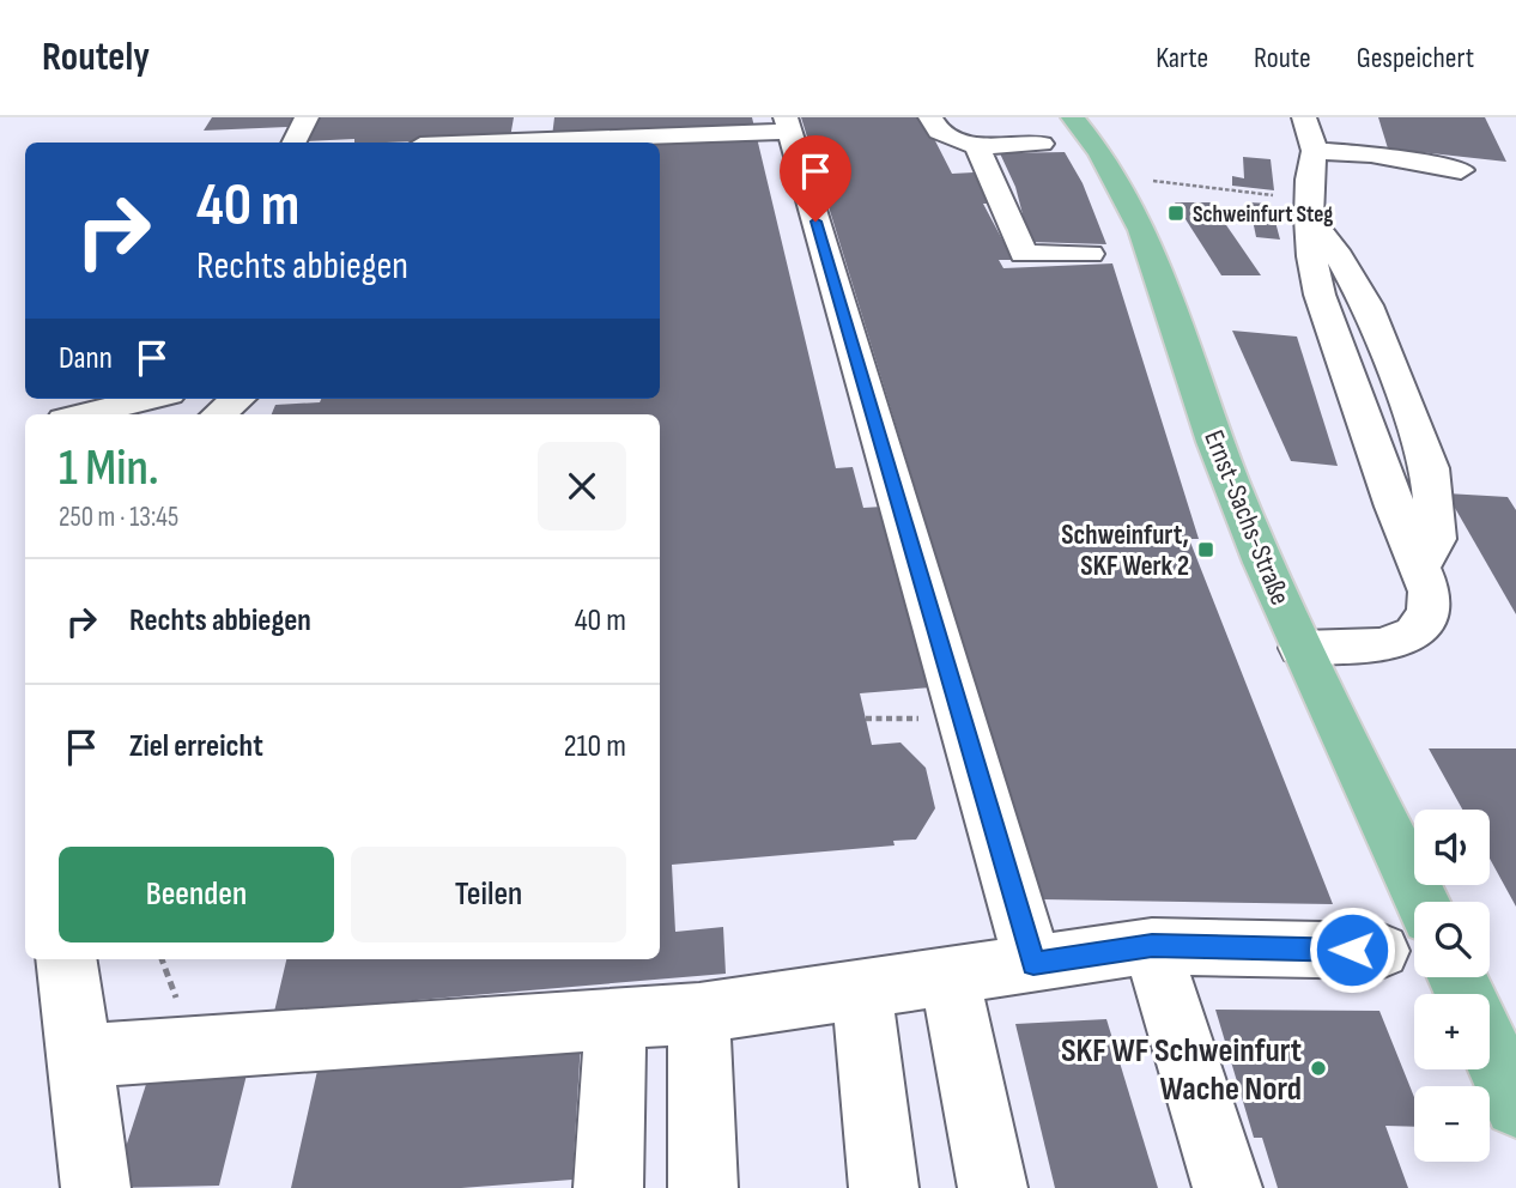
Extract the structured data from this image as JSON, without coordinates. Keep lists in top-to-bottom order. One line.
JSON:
{"streets":{"main road":["Ernst-Sachs-Straße"]},"places":{"transit":["Schweinfurt Steg","Schweinfurt, SKF Werk 2"],"other":["SKF WF Schweinfurt Wache Nord"]},"page":{"header":"Routely","nav":["Karte","Route","Gespeichert"],"turn":["40 m","Rechts abbiegen"],"then":"Dann","heading":["1 Min.","250 m · 13:45"],"list":[{"name":"Rechts abbiegen","value":"40 m"},{"name":"Ziel erreicht","value":"210 m"}],"map_buttons":["+","−"],"buttons":["Beenden","Teilen"]}}
